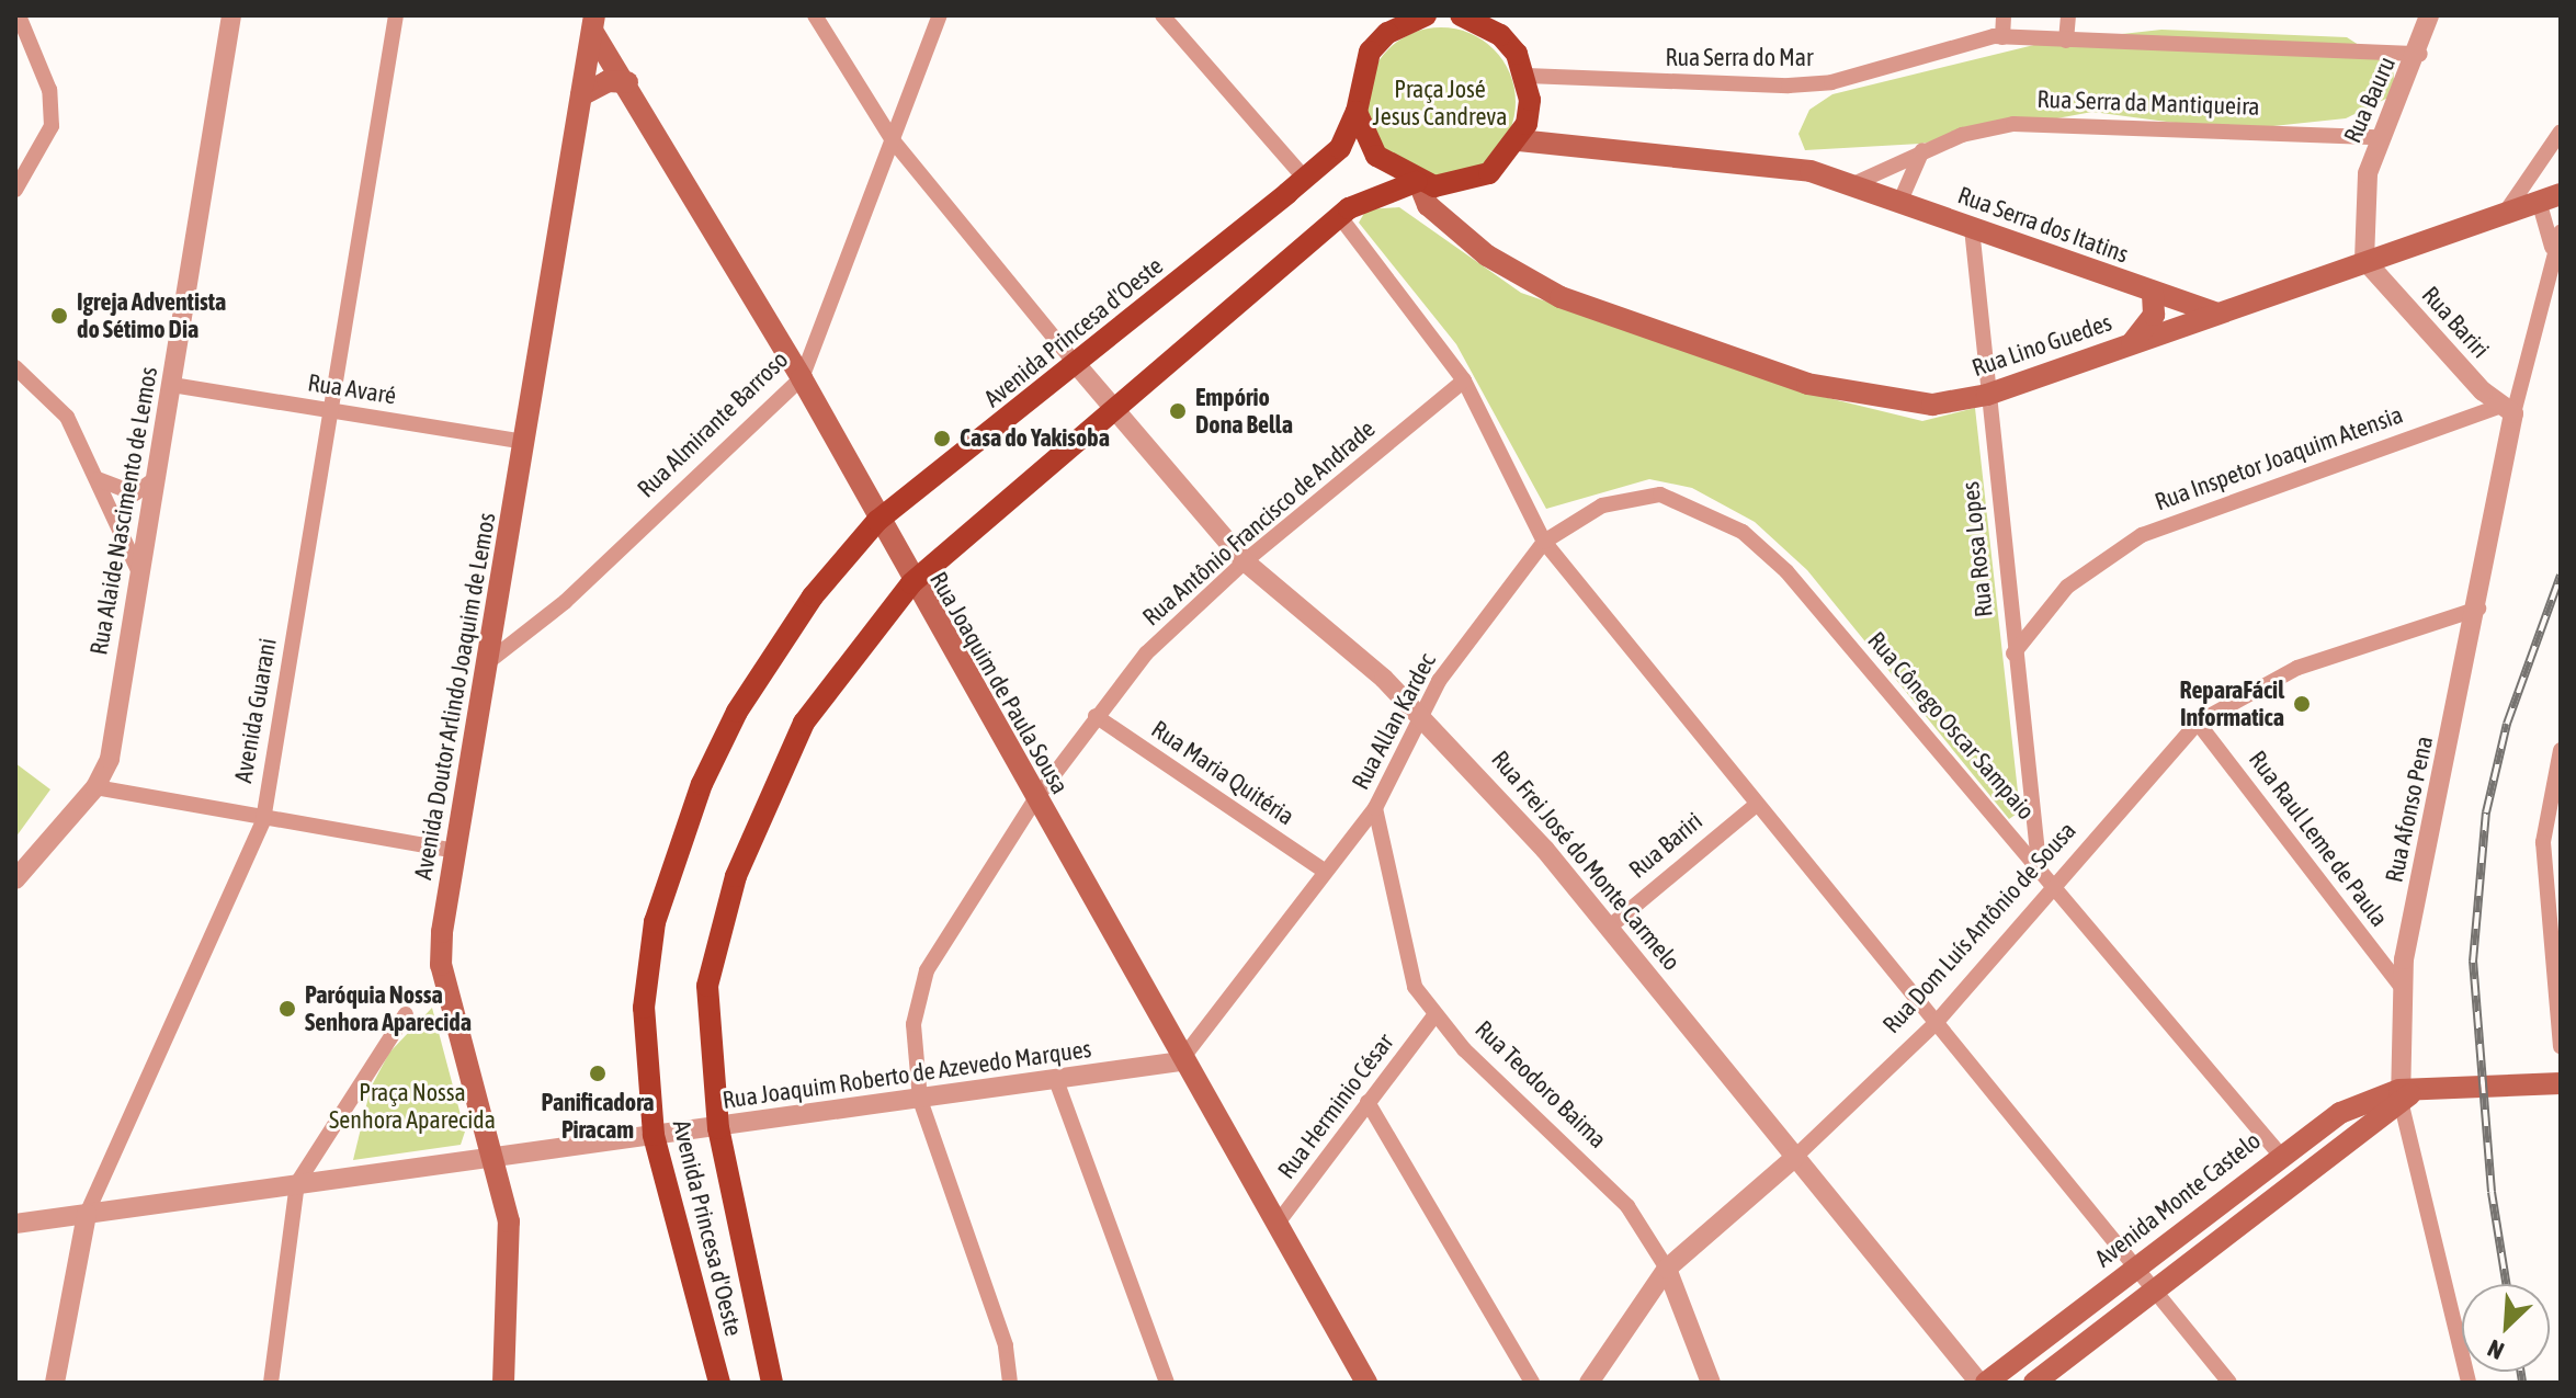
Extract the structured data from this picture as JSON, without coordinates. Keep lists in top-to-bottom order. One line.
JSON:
{"streets":{"main road":["Rua Serra dos Itatins","Avenida Princesa d'Oeste","Rua Lino Guedes","Rua Joaquim de Paula Sousa","Avenida Doutor Arlindo Joaquim de Lemos","Avenida Monte Castelo"],"street":["Rua Serra do Mar","Rua Bauru","Rua Serra da Mantiqueira","Rua Bariri","Rua Avaré","Rua Almirante Barroso","Rua Inspetor Joaquim Atensia","Rua Alaide Nascimento de Lemos","Rua Antônio Francisco de Andrade","Rua Rosa Lopes","Avenida Guarani","Rua Allan Kardec","Rua Cônego Oscar Sampaio","Rua Maria Quitéria","Rua Afonso Pena","Rua Raul Leme de Paula","Rua Frei José do Monte Carmelo","Rua Dom Luís Antônio de Sousa","Rua Joaquim Roberto de Azevedo Marques","Rua Teodoro Baima","Rua Herminio César"]},"crossings":[["Rua Serra do Mar","Rua Bauru"],["Rua Bauru","Rua Serra da Mantiqueira"],["Rua Bauru","Rua Bariri"],["Rua Bauru","Rua Lino Guedes"],["Rua Serra da Mantiqueira","Rua Serra dos Itatins"],["Rua Serra dos Itatins","Rua Lino Guedes"],["Rua Serra dos Itatins","Rua Rosa Lopes"],["Rua Bariri","Rua Lino Guedes"],["Rua Bariri","Rua Inspetor Joaquim Atensia"],["Rua Bariri","Rua Afonso Pena"],["Rua Bariri","Rua Frei José do Monte Carmelo"],["Avenida Princesa d'Oeste","Rua Lino Guedes"],["Avenida Princesa d'Oeste","Rua Joaquim de Paula Sousa"],["Avenida Princesa d'Oeste","Rua Frei José do Monte Carmelo"],["Avenida Princesa d'Oeste","Rua Joaquim Roberto de Azevedo Marques"],["Rua Lino Guedes","Rua Rosa Lopes"],["Rua Lino Guedes","Rua Afonso Pena"],["Rua Avaré","Rua Alaide Nascimento de Lemos"],["Rua Avaré","Avenida Doutor Arlindo Joaquim de Lemos"],["Rua Avaré","Avenida Guarani"],["Rua Almirante Barroso","Rua Joaquim de Paula Sousa"],["Rua Almirante Barroso","Avenida Doutor Arlindo Joaquim de Lemos"],["Rua Inspetor Joaquim Atensia","Rua Rosa Lopes"],["Rua Inspetor Joaquim Atensia","Rua Afonso Pena"],["Rua Antônio Francisco de Andrade","Rua Joaquim de Paula Sousa"],["Rua Antônio Francisco de Andrade","Rua Maria Quitéria"],["Rua Antônio Francisco de Andrade","Rua Frei José do Monte Carmelo"],["Rua Antônio Francisco de Andrade","Rua Joaquim Roberto de Azevedo Marques"],["Rua Rosa Lopes","Rua Cônego Oscar Sampaio"],["Rua Joaquim de Paula Sousa","Avenida Doutor Arlindo Joaquim de Lemos"],["Rua Joaquim de Paula Sousa","Rua Allan Kardec"],["Rua Joaquim de Paula Sousa","Rua Joaquim Roberto de Azevedo Marques"],["Rua Joaquim de Paula Sousa","Rua Herminio César"],["Avenida Doutor Arlindo Joaquim de Lemos","Rua Joaquim Roberto de Azevedo Marques"],["Avenida Guarani","Rua Joaquim Roberto de Azevedo Marques"],["Rua Allan Kardec","Rua Cônego Oscar Sampaio"],["Rua Allan Kardec","Rua Maria Quitéria"],["Rua Allan Kardec","Rua Frei José do Monte Carmelo"],["Rua Allan Kardec","Rua Joaquim Roberto de Azevedo Marques"],["Rua Allan Kardec","Rua Teodoro Baima"],["Rua Cônego Oscar Sampaio","Rua Dom Luís Antônio de Sousa"],["Rua Cônego Oscar Sampaio","Avenida Monte Castelo"],["Rua Afonso Pena","Rua Raul Leme de Paula"],["Rua Afonso Pena","Rua Dom Luís Antônio de Sousa"],["Rua Afonso Pena","Avenida Monte Castelo"],["Rua Raul Leme de Paula","Rua Dom Luís Antônio de Sousa"],["Rua Frei José do Monte Carmelo","Rua Dom Luís Antônio de Sousa"],["Rua Frei José do Monte Carmelo","Avenida Monte Castelo"],["Rua Dom Luís Antônio de Sousa","Rua Teodoro Baima"],["Rua Teodoro Baima","Rua Herminio César"]],"parks":["Praça José Jesus Candreva","Praça Nossa Senhora Aparecida"],"places":["Igreja Adventista do Sétimo Dia","Empório Dona Bella","Casa do Yakisoba","ReparaFácil Informatica","Paróquia Nossa Senhora Aparecida","Panificadora Piracam"],"north":"bottom left"}
